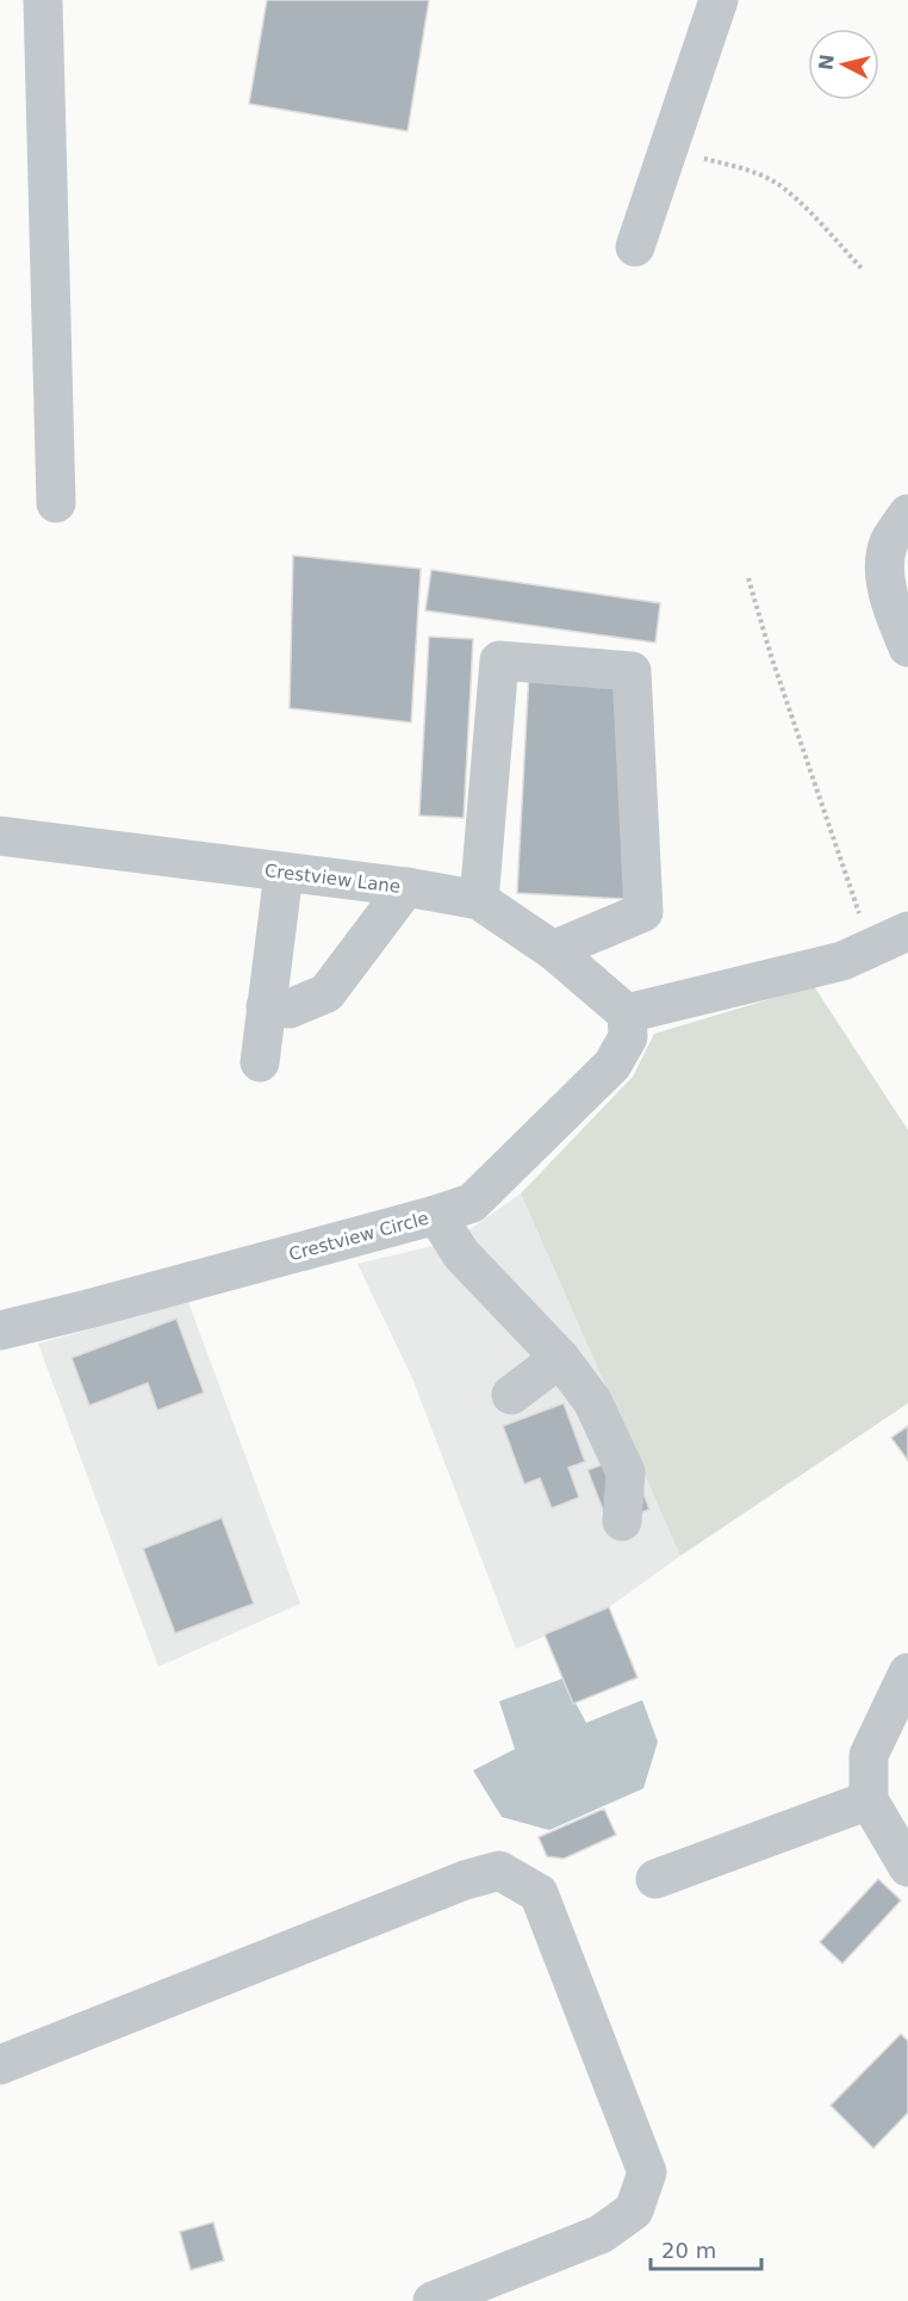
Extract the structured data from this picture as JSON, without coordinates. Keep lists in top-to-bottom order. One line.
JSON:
{"streets":{"street":["Crestview Lane","Crestview Circle"]},"crossings":[["Crestview Lane","Crestview Circle"]],"scale_bar":"20 m","north":"left"}
